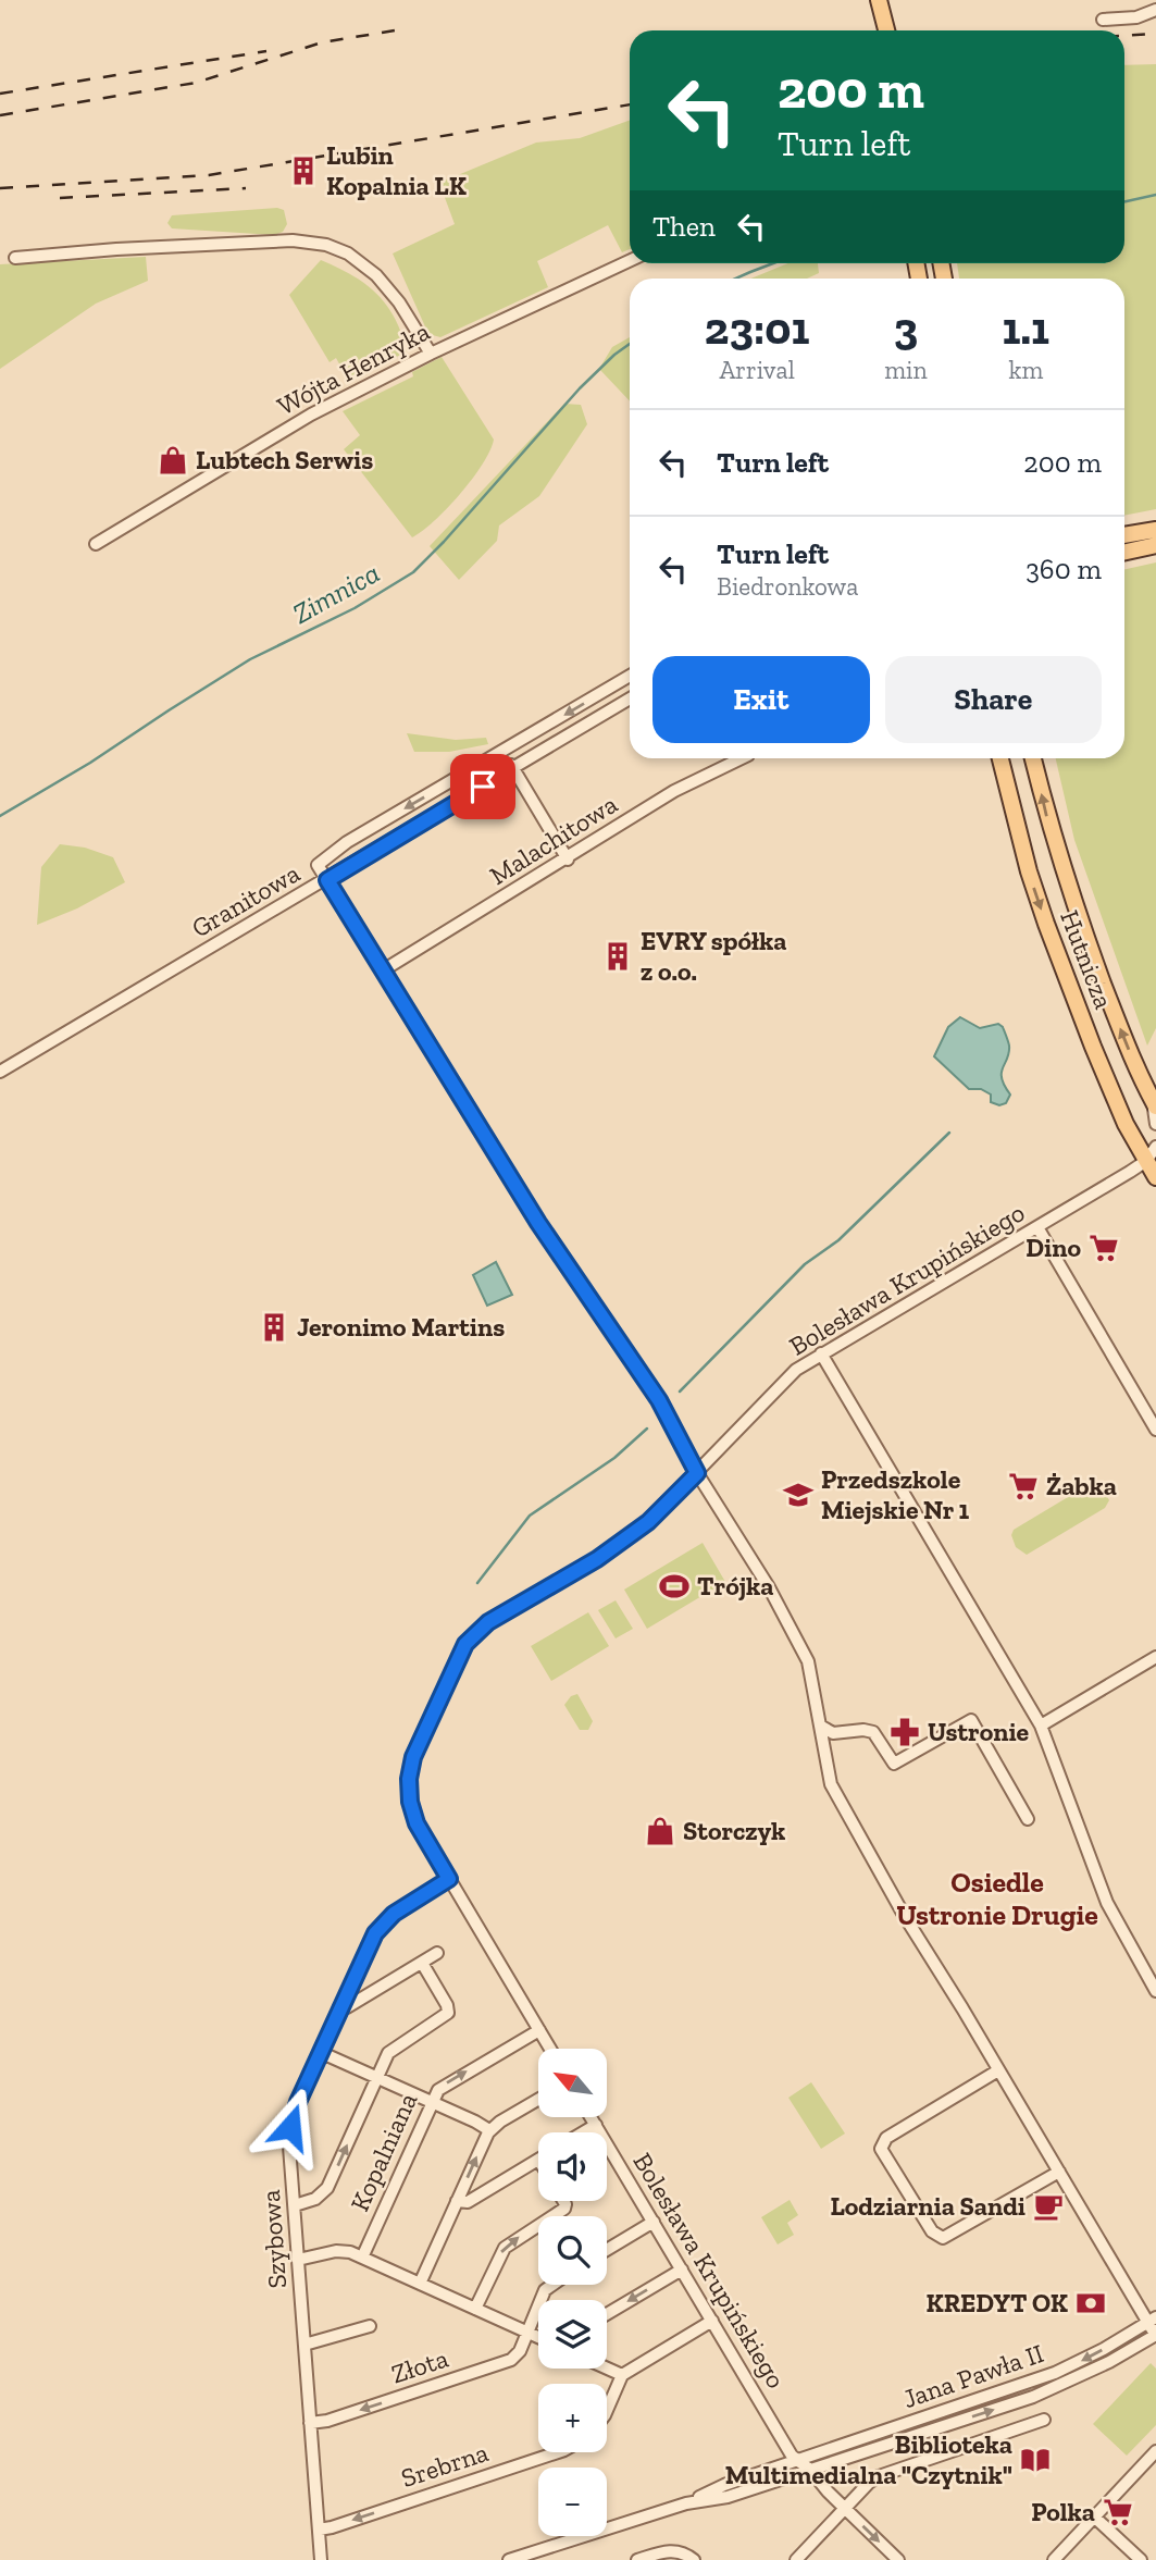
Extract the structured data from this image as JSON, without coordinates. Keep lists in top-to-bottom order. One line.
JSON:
{"streets":{"main road":["Hutnicza"],"street":["Wójta Henryka","Malachitowa","Granitowa","Bolesława Krupińskiego","Kopalniana","Szybowa","Złota","Jana Pawła II","Srebrna"]},"crossings":[["Hutnicza","Bolesława Krupińskiego"],["Bolesława Krupińskiego","Kopalniana"],["Bolesława Krupińskiego","Szybowa"],["Bolesława Krupińskiego","Jana Pawła II"],["Szybowa","Złota"],["Szybowa","Srebrna"]],"one_way":["Złota","Srebrna"],"districts":["Osiedle Ustronie Drugie"],"water":["Zimnica"],"places":{"building":["Lubin Kopalnia LK","EVRY spółka z o.o.","Jeronimo Martins"],"shop":["Lubtech Serwis","Storczyk"],"supermarket":["Dino","Żabka","Polka"],"school or university":["Przedszkole Miejskie Nr 1"],"sports":["Trójka"],"pharmacy":["Ustronie"],"cafe":["Lodziarnia Sandi"],"bank":["KREDYT OK"],"library":["Biblioteka Multimedialna \"Czytnik\""]},"north":"top left","page":{"turn":["200 m","Turn left"],"then":"Then","eta":["23:01","Arrival","3","min","1.1","km"],"list":[{"name":"Turn left","value":"200 m"},{"name":"Turn left","note":"Biedronkowa","value":"360 m"}],"buttons":["Exit","Share"],"map_buttons":["+","−"]}}
